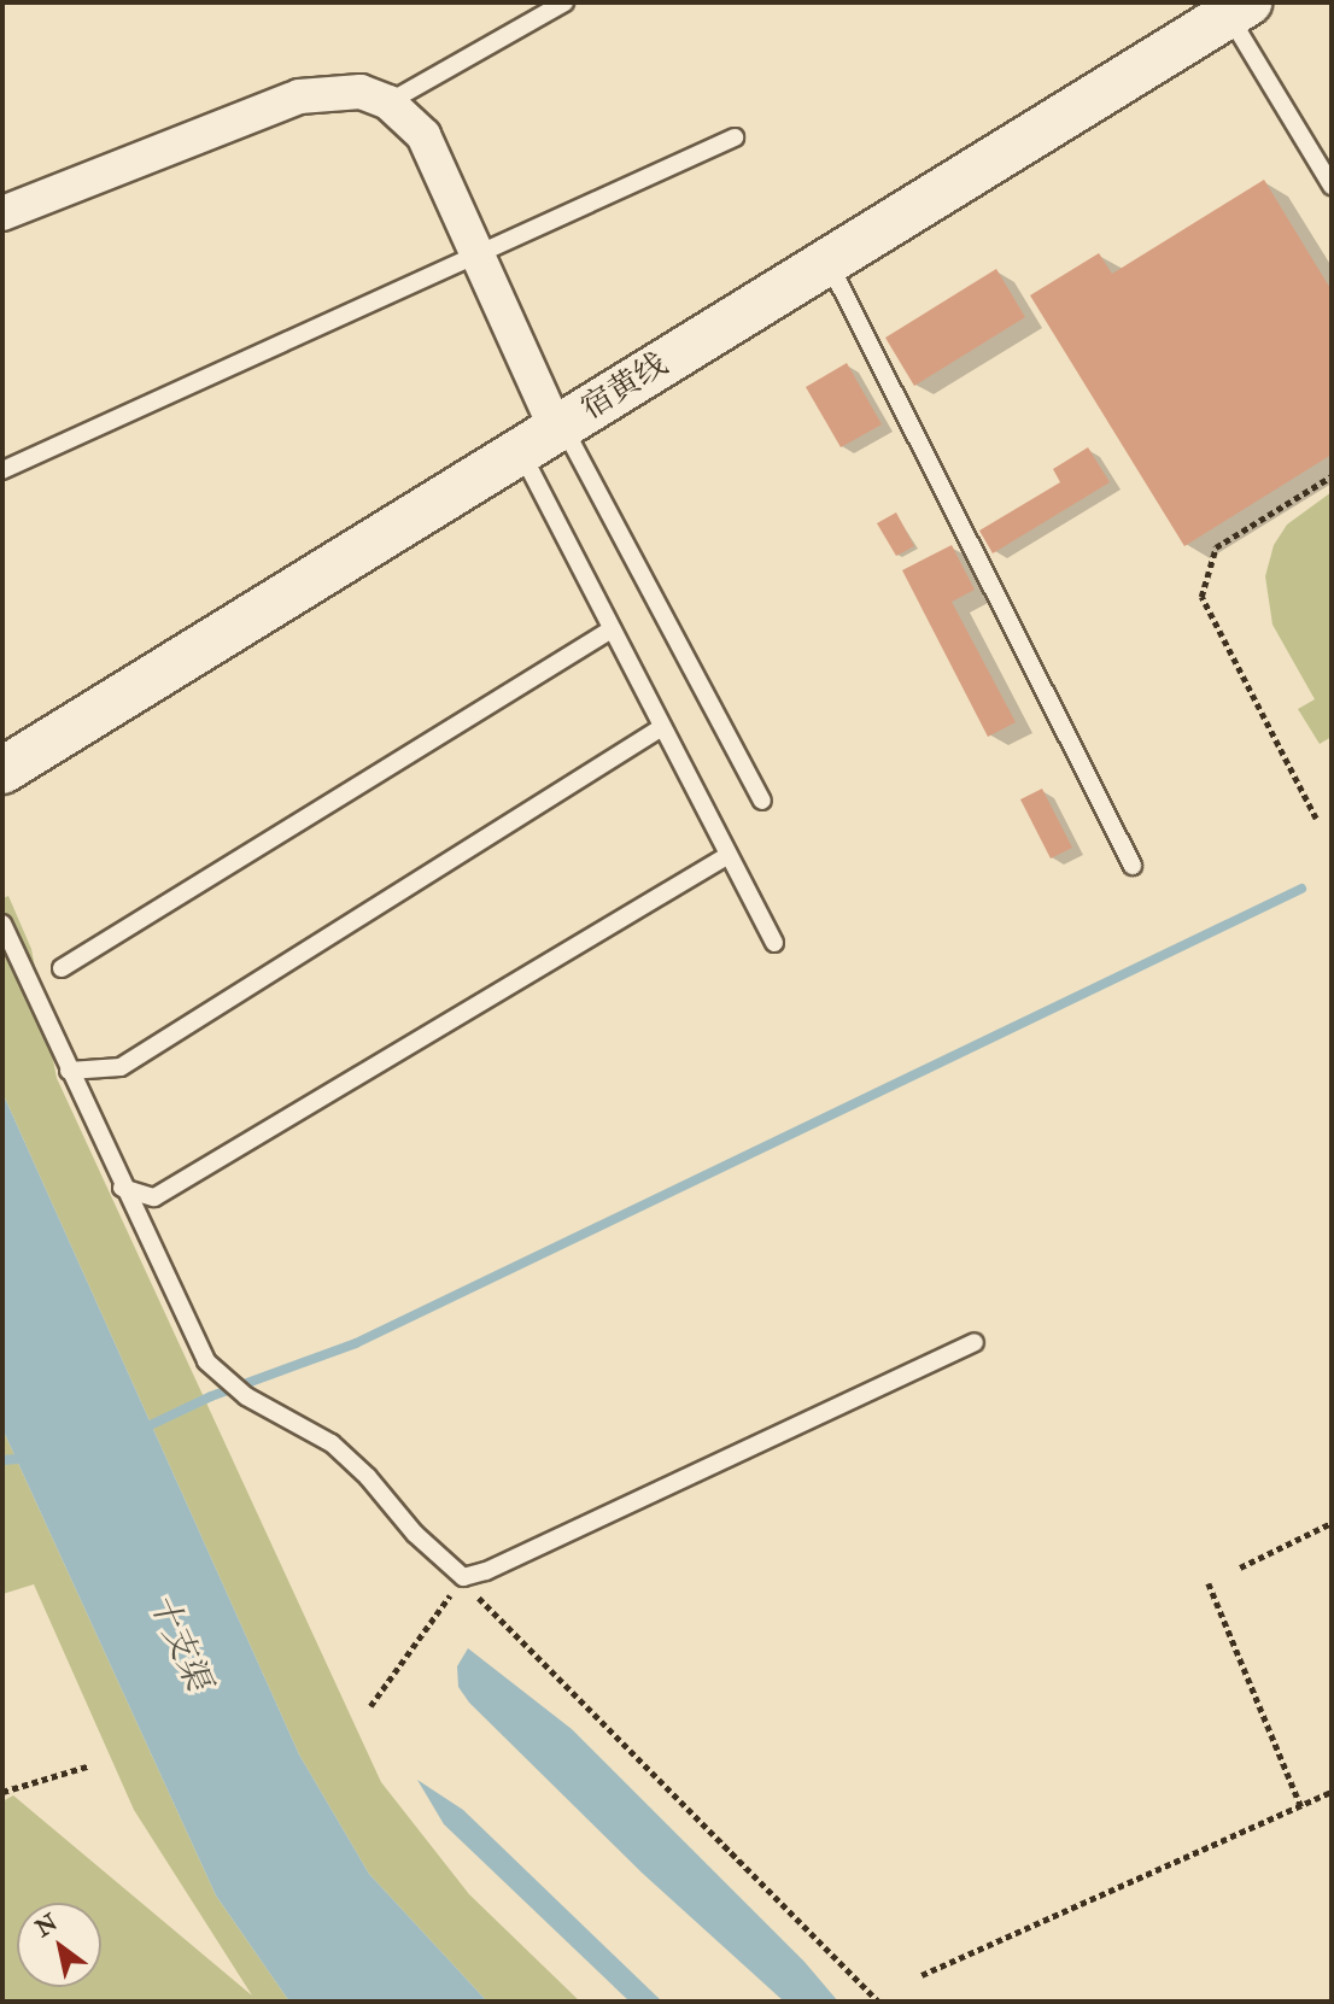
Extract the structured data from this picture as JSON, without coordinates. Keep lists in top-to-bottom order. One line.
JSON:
{"streets":{"main road":["宿黄线"]},"water":["十支渠"],"north":"top left"}
